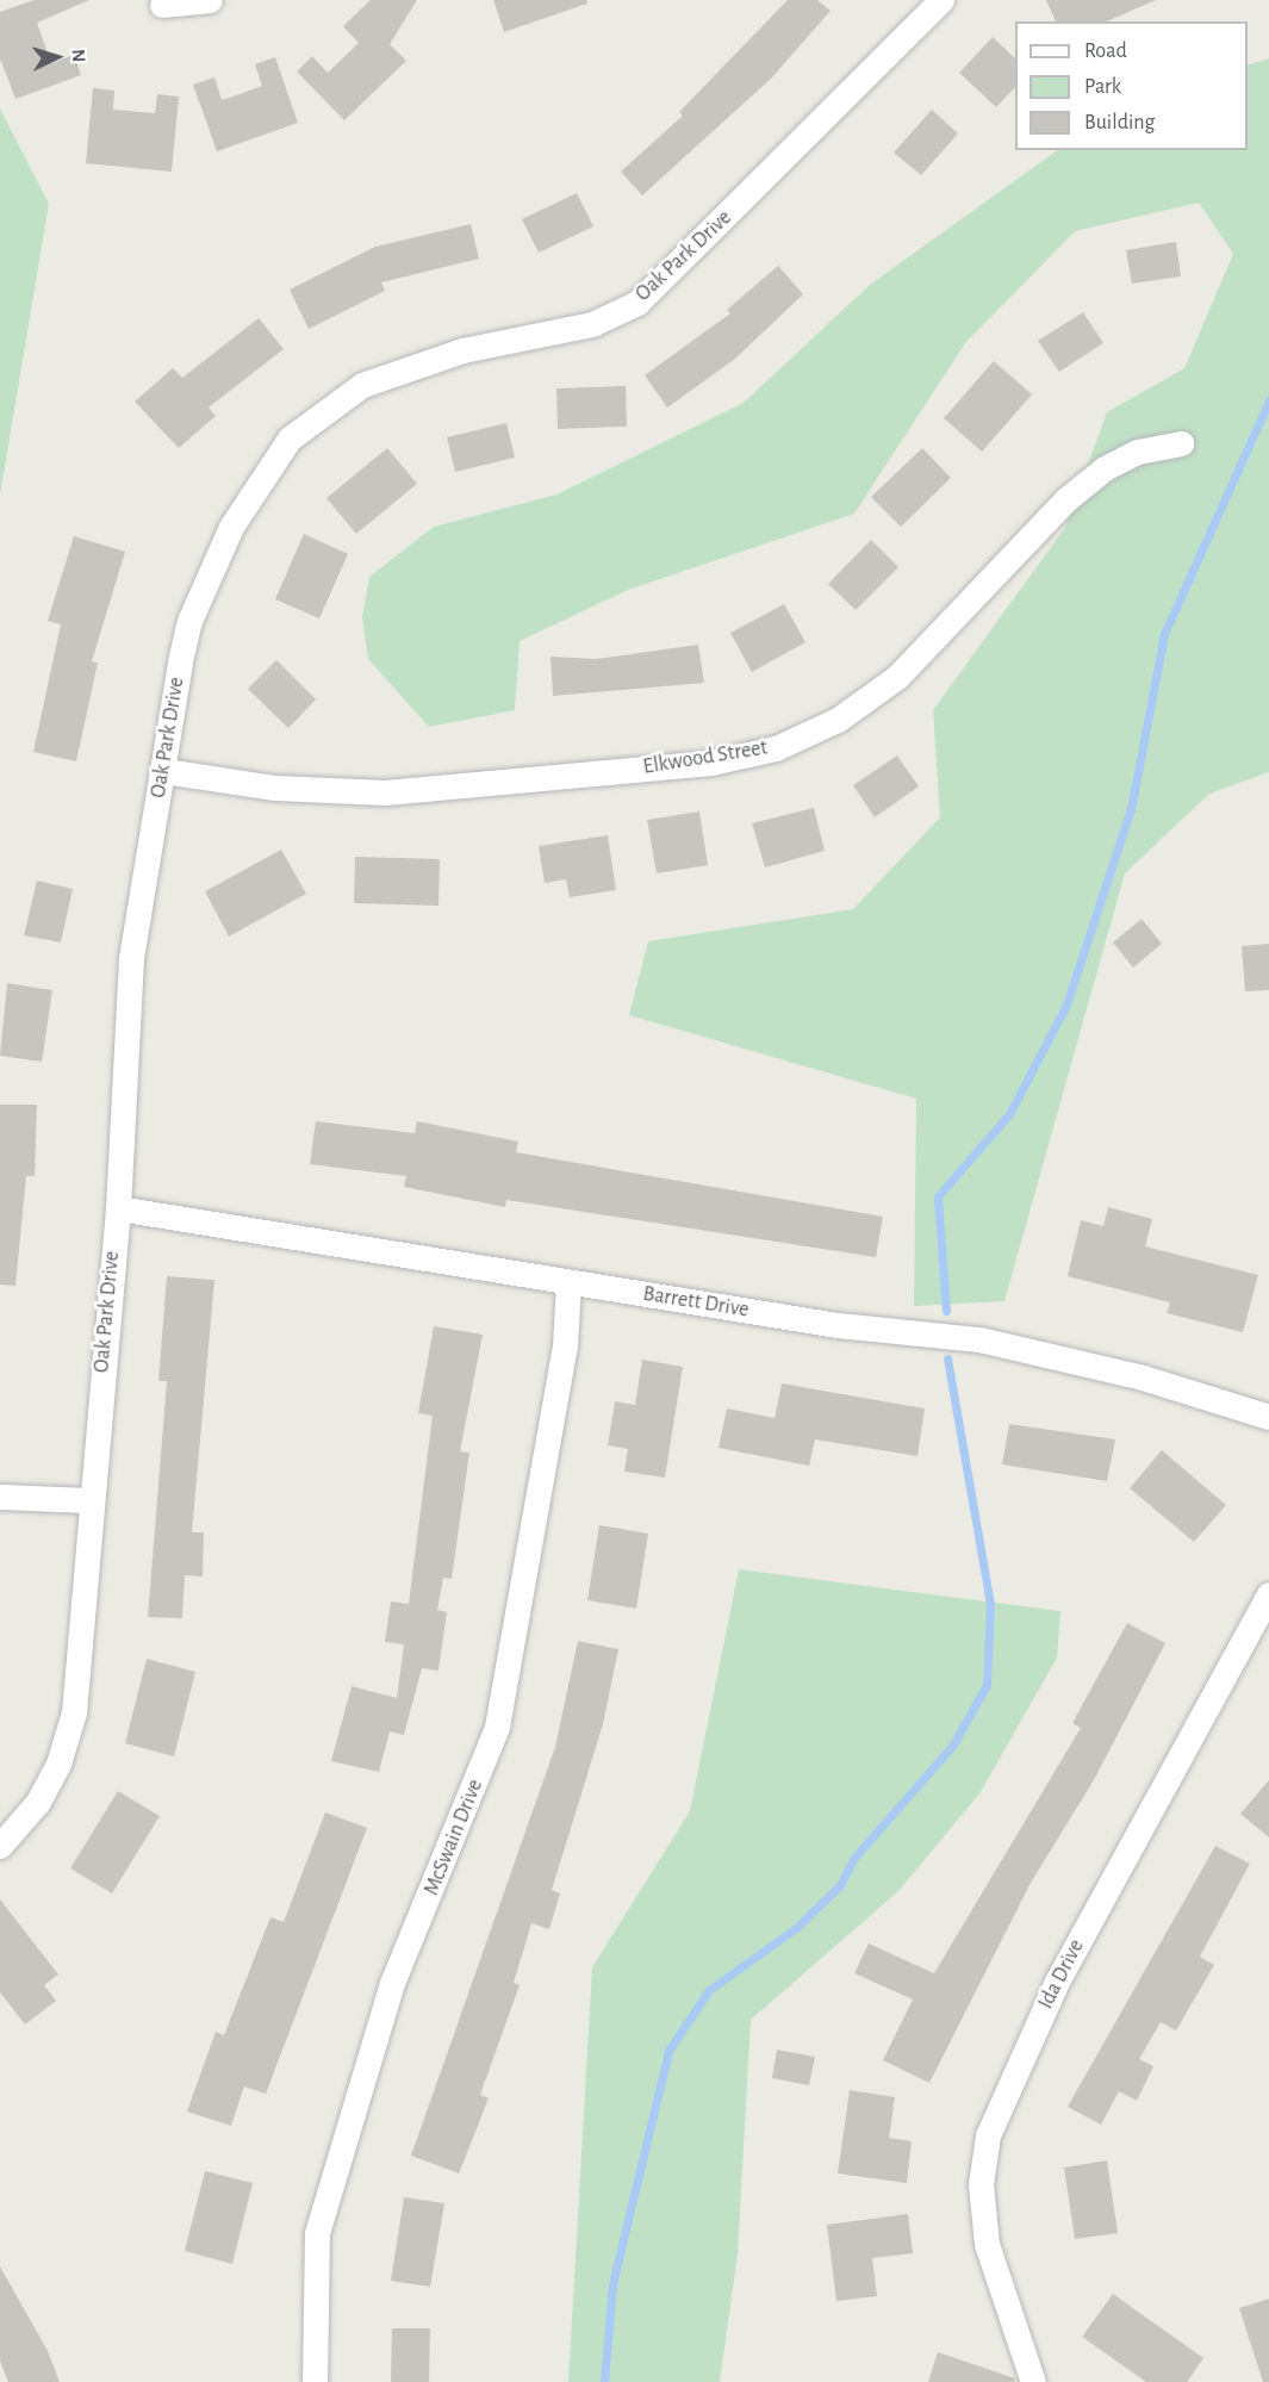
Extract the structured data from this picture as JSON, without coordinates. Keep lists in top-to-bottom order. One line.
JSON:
{"streets":{"street":["Oak Park Drive","Elkwood Street","Barrett Drive","McSwain Drive","Ida Drive"]},"crossings":[["Oak Park Drive","Elkwood Street"],["Oak Park Drive","Barrett Drive"],["Barrett Drive","McSwain Drive"]],"legend":["Road","Park","Building"],"north":"right"}
